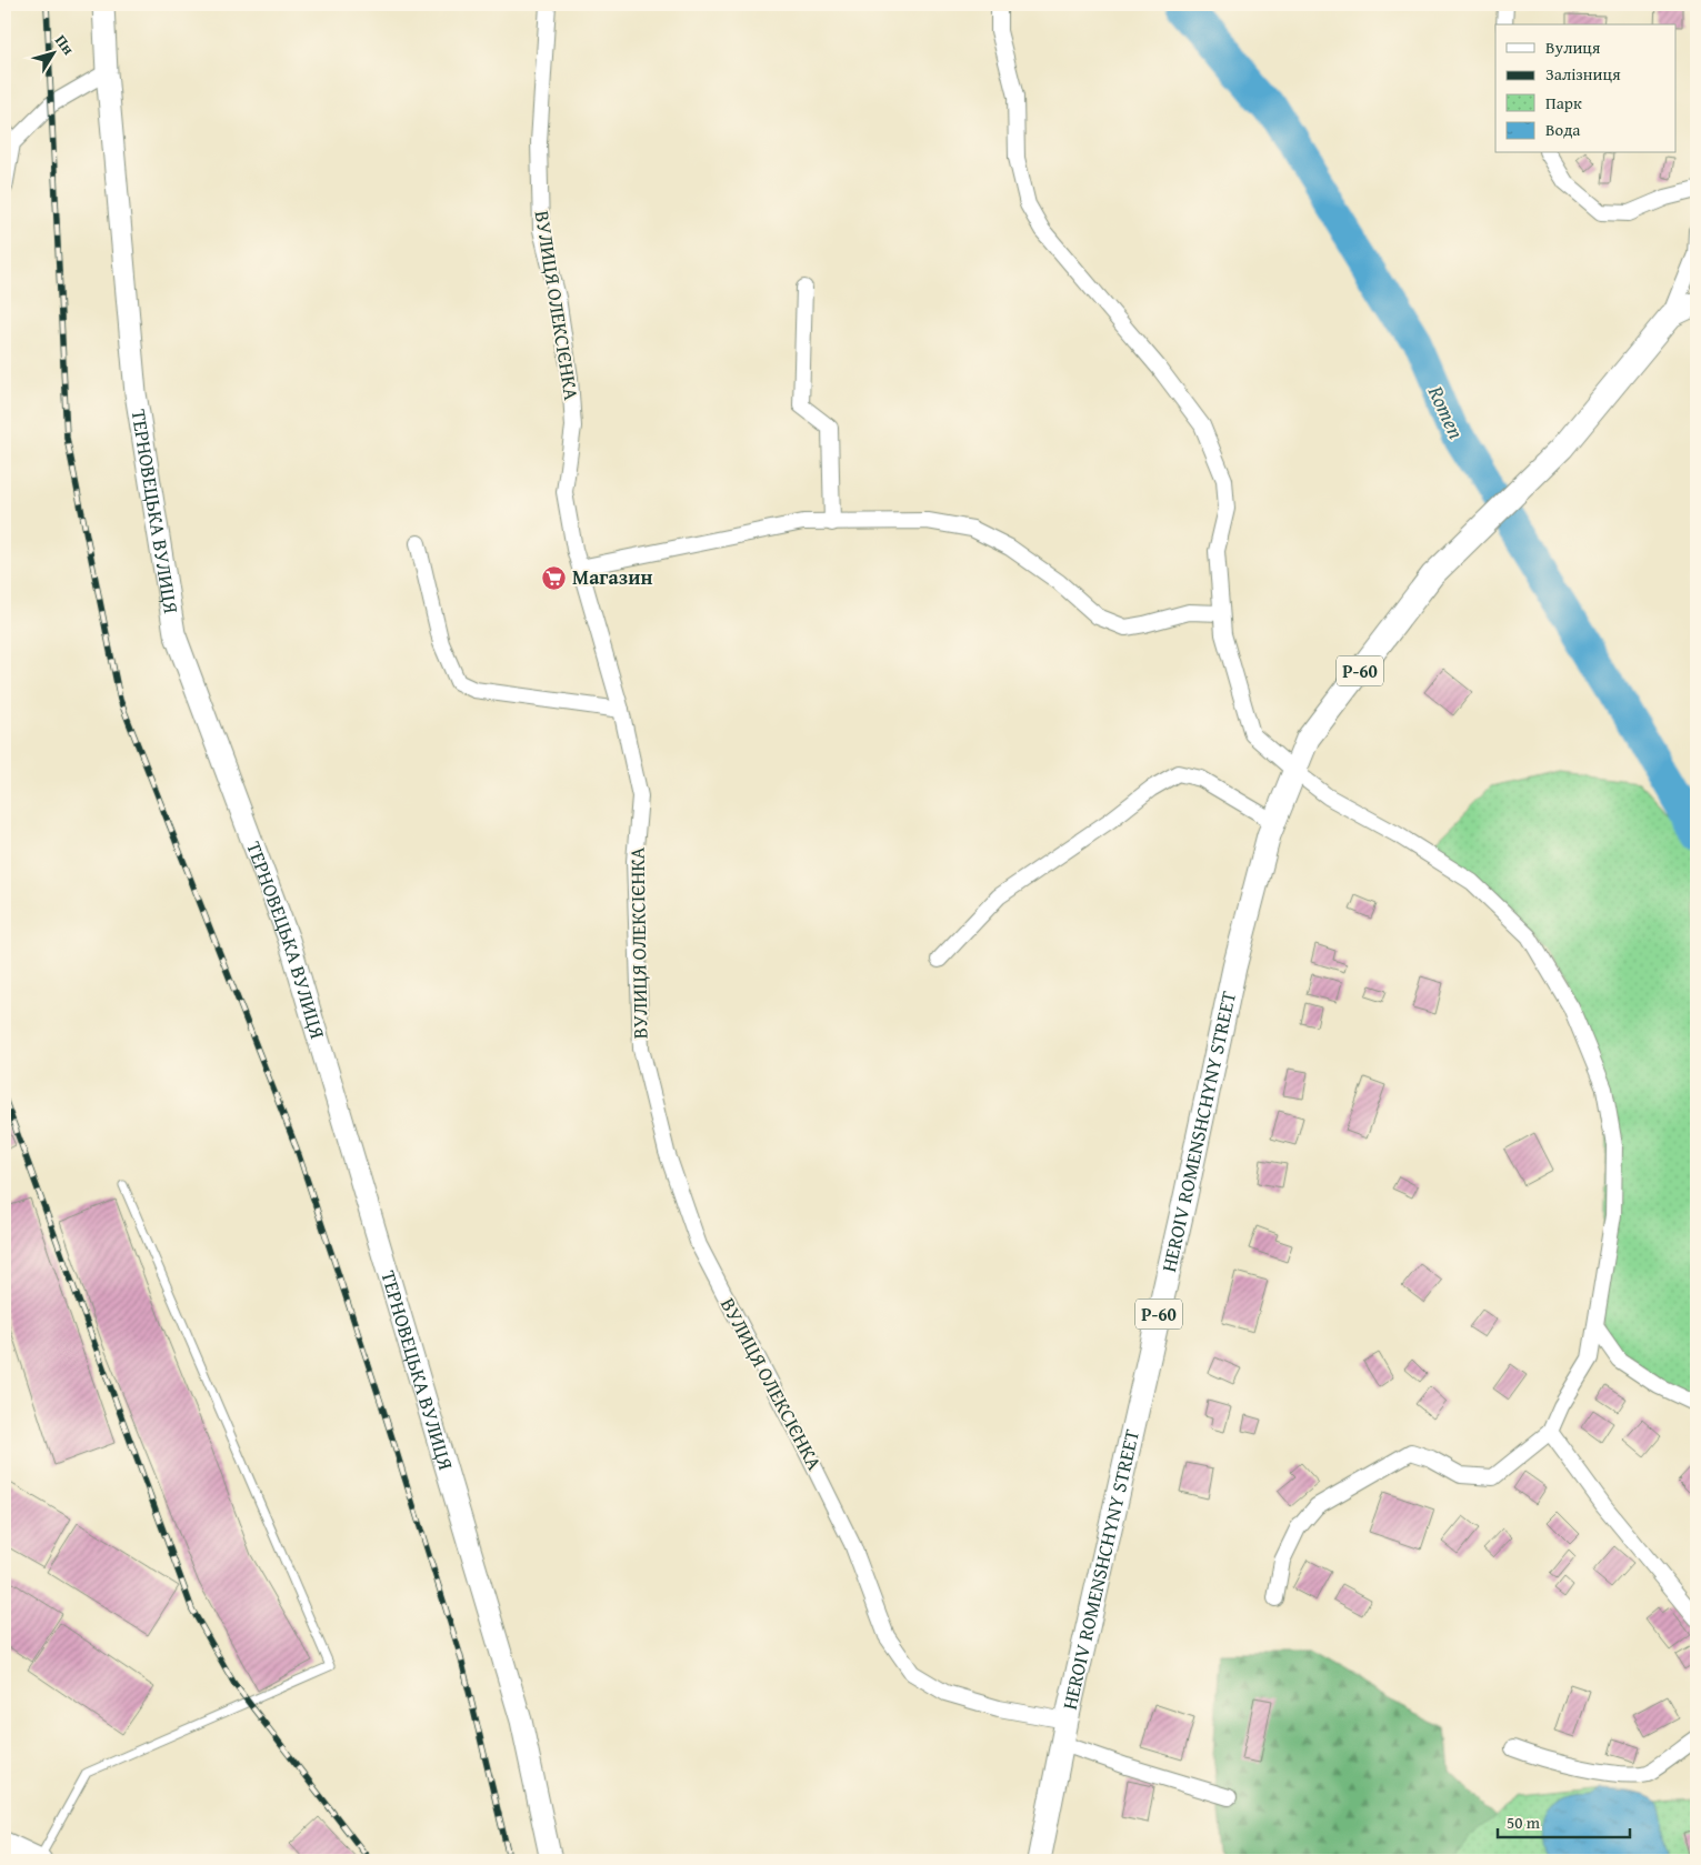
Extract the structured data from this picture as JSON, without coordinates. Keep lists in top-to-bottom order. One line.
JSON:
{"streets":{"main road":["ТЕРНОВЕЦЬКА ВУЛИЦЯ","Р-60","HEROIV ROMENSHCHYNY STREET"],"street":["ВУЛИЦЯ ОЛЕКСІЄНКА"]},"crossings":[["ВУЛИЦЯ ОЛЕКСІЄНКА","HEROIV ROMENSHCHYNY STREET"],["Р-60","HEROIV ROMENSHCHYNY STREET"]],"water":["Romen"],"places":{"supermarket":["Магазин"]},"legend":["Вулиця","Залізниця","Парк","Вода"],"scale_bar":"50 m","north":"top right"}
